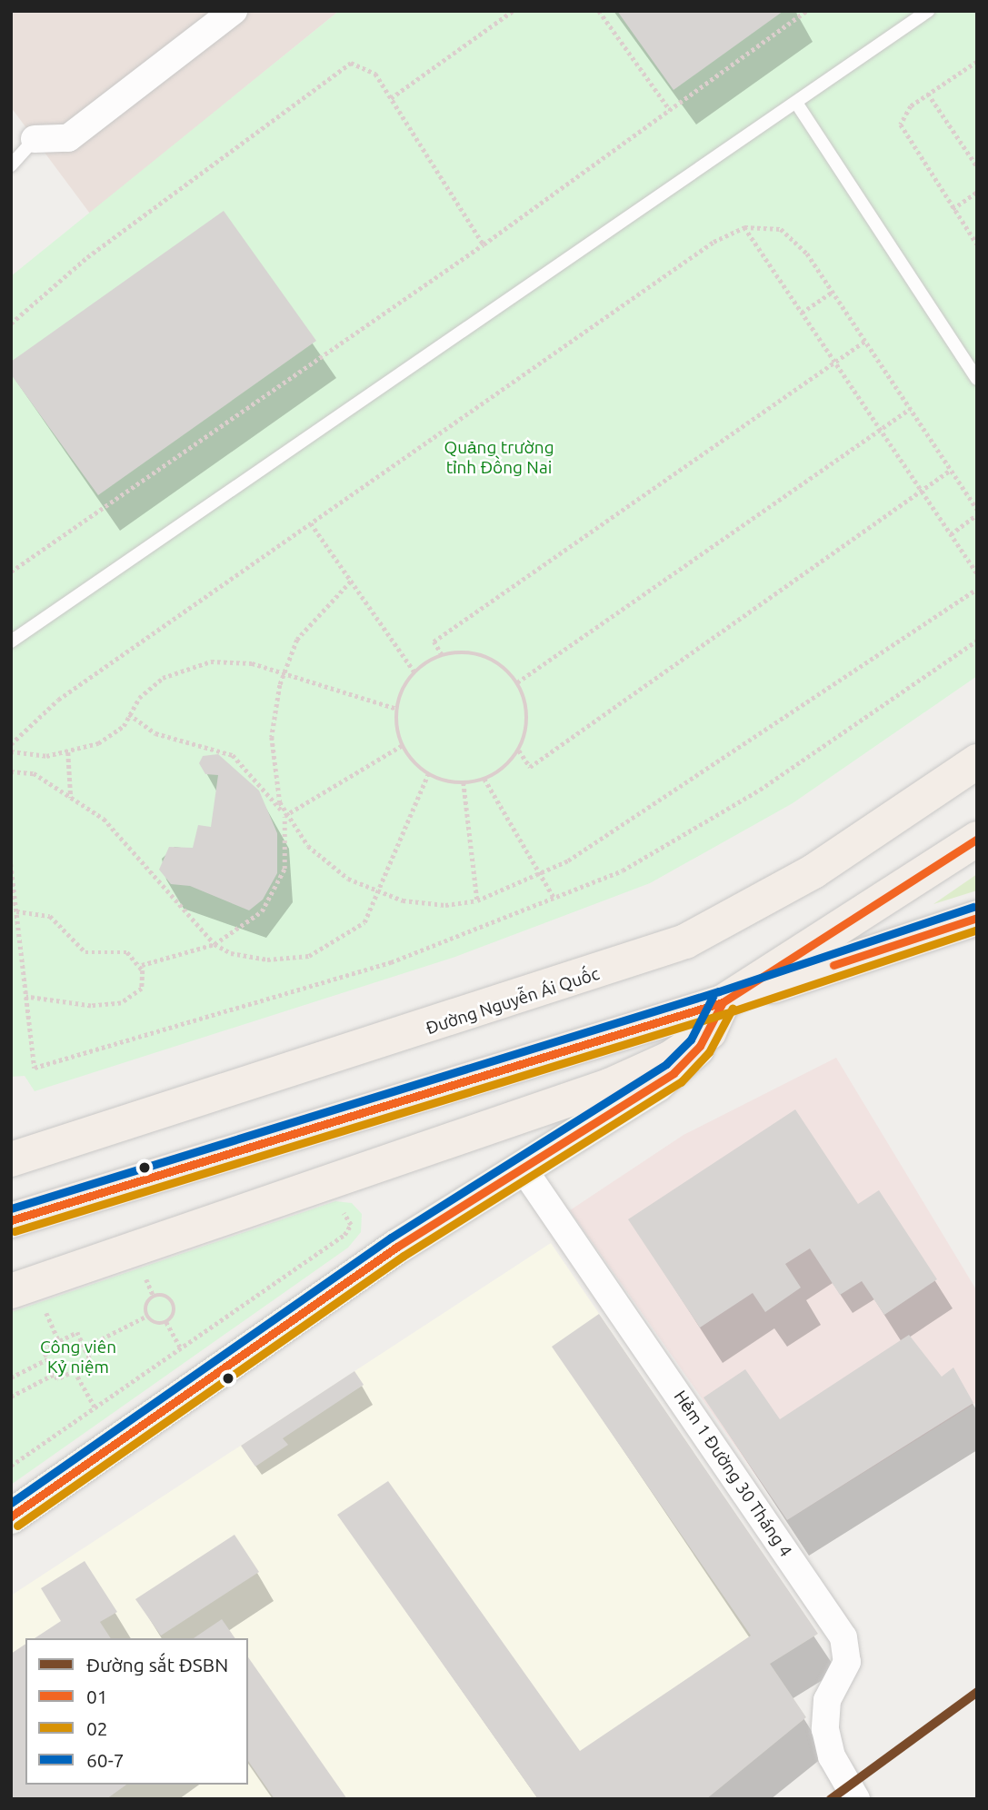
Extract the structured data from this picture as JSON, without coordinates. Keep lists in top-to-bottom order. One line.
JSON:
{"streets":{"main road":["Đường Nguyễn Ái Quốc"],"street":["Hẻm 1 Đường 30 Tháng 4"]},"parks":["Quảng trường tỉnh Đồng Nai","Công viên Kỷ niệm"],"lines":["transit line 01","transit line 60-7","transit line 02","rail line ĐSBN"],"legend":["Đường sắt ĐSBN","01","02","60-7"]}
